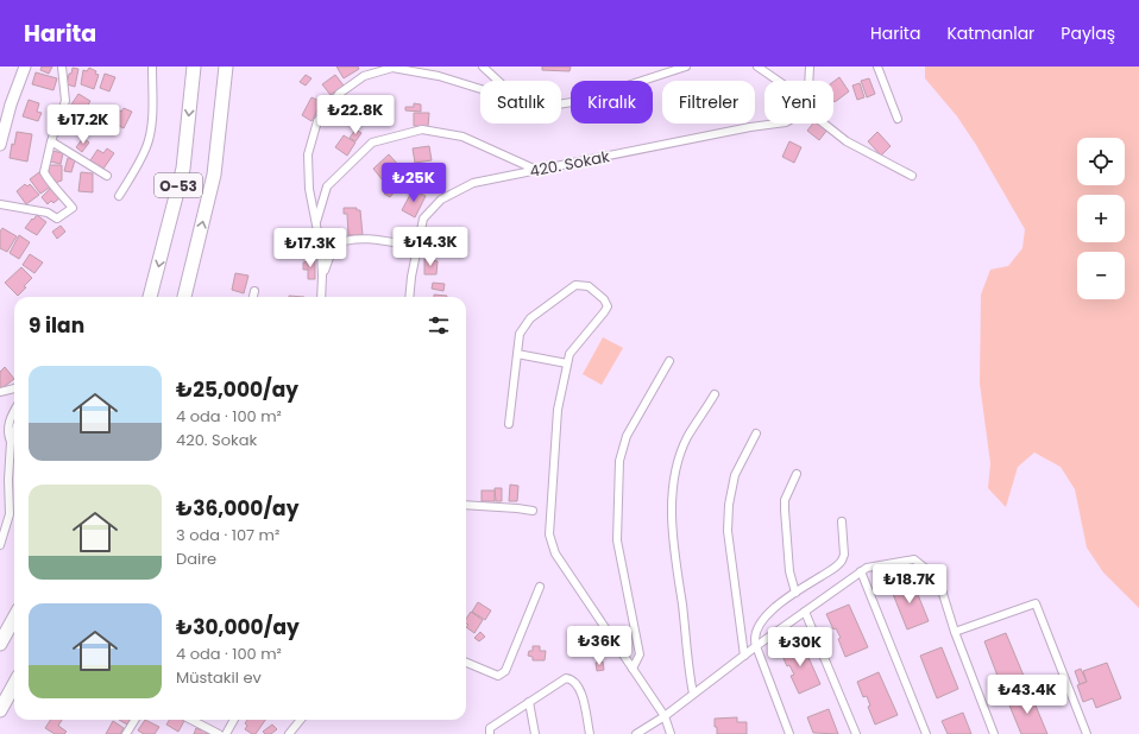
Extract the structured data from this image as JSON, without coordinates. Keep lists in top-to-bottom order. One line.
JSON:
{"streets":{"highway":["O-53"],"street":["420. Sokak"]},"page":{"header":"Harita","nav":["Harita","Katmanlar","Paylaş"],"chip":["Satılık","Kiralık","Filtreler","Yeni"],"price":["₺22.8K","₺17.2K","₺25K","₺14.3K","₺17.3K","₺18.7K","₺36K","₺30K","₺43.4K"],"map_buttons":["+","−"],"heading":"9 ilan","list":[{"name":"₺25,000/ay","note":"4 oda · 100 m² · 420. Sokak"},{"name":"₺36,000/ay","note":"3 oda · 107 m² · Daire"},{"name":"₺30,000/ay","note":"4 oda · 100 m² · Müstakil ev"}]}}
